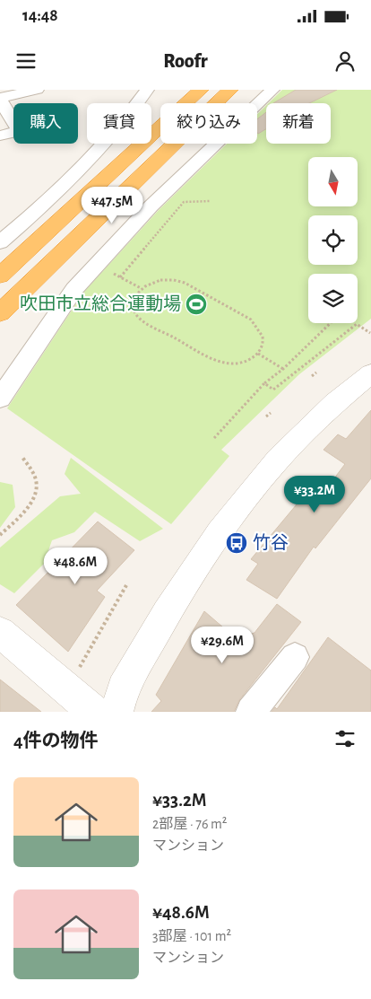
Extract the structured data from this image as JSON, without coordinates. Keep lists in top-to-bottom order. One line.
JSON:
{"places":{"sports":["吹田市立総合運動場"],"bus stop":["竹谷"]},"north":"bottom","page":{"status":"14:48","header":"Roofr","chip":["購入","賃貸","絞り込み","新着"],"price":["¥47.5M","¥33.2M","¥48.6M","¥29.6M"],"heading":"4件の物件","list":[{"name":"¥33.2M","note":"2部屋 · 76 m² · マンション"},{"name":"¥48.6M","note":"3部屋 · 101 m² · マンション"}]}}
